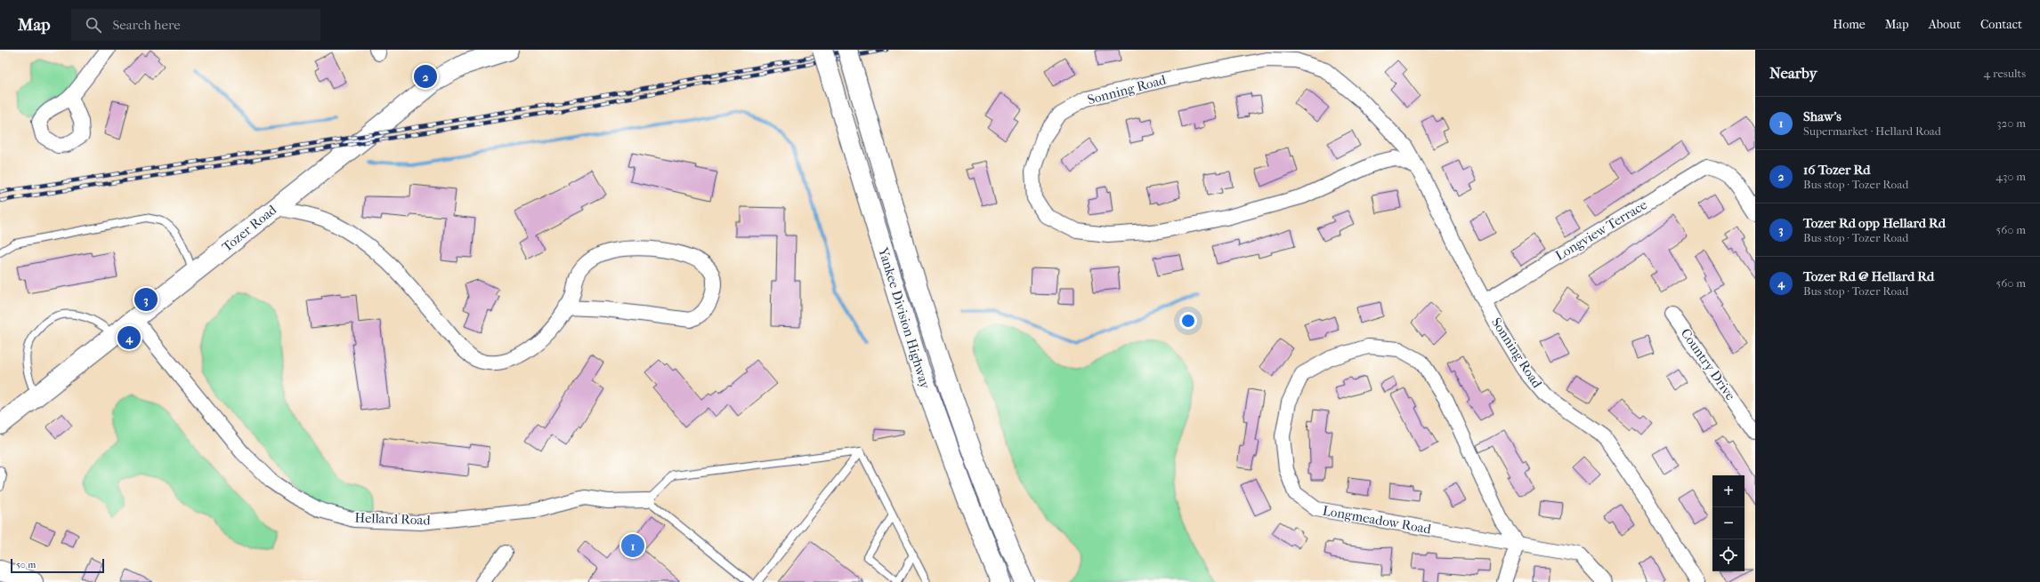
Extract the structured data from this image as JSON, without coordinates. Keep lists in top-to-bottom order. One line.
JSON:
{"streets":{"main road":["Tozer Road","Yankee Division Highway"],"street":["Sonning Road","Longview Terrace","Country Drive","Hellard Road","Longmeadow Road"]},"crossings":[["Sonning Road","Longview Terrace"],["Tozer Road","Hellard Road"]],"scale_bar":"50 m","page":{"header":"Map","search":"Search here","nav":["Home","Map","About","Contact"],"heading":["Nearby","4 results"],"pins":["2","3","4","1"],"list":[{"mark":"1","name":"Shaw's","note":"Supermarket · Hellard Road","value":"320 m"},{"mark":"2","name":"16 Tozer Rd","note":"Bus stop · Tozer Road","value":"430 m"},{"mark":"3","name":"Tozer Rd opp Hellard Rd","note":"Bus stop · Tozer Road","value":"560 m"},{"mark":"4","name":"Tozer Rd @ Hellard Rd","note":"Bus stop · Tozer Road","value":"560 m"}],"map_buttons":["+","−"],"scale":"50 m"}}
